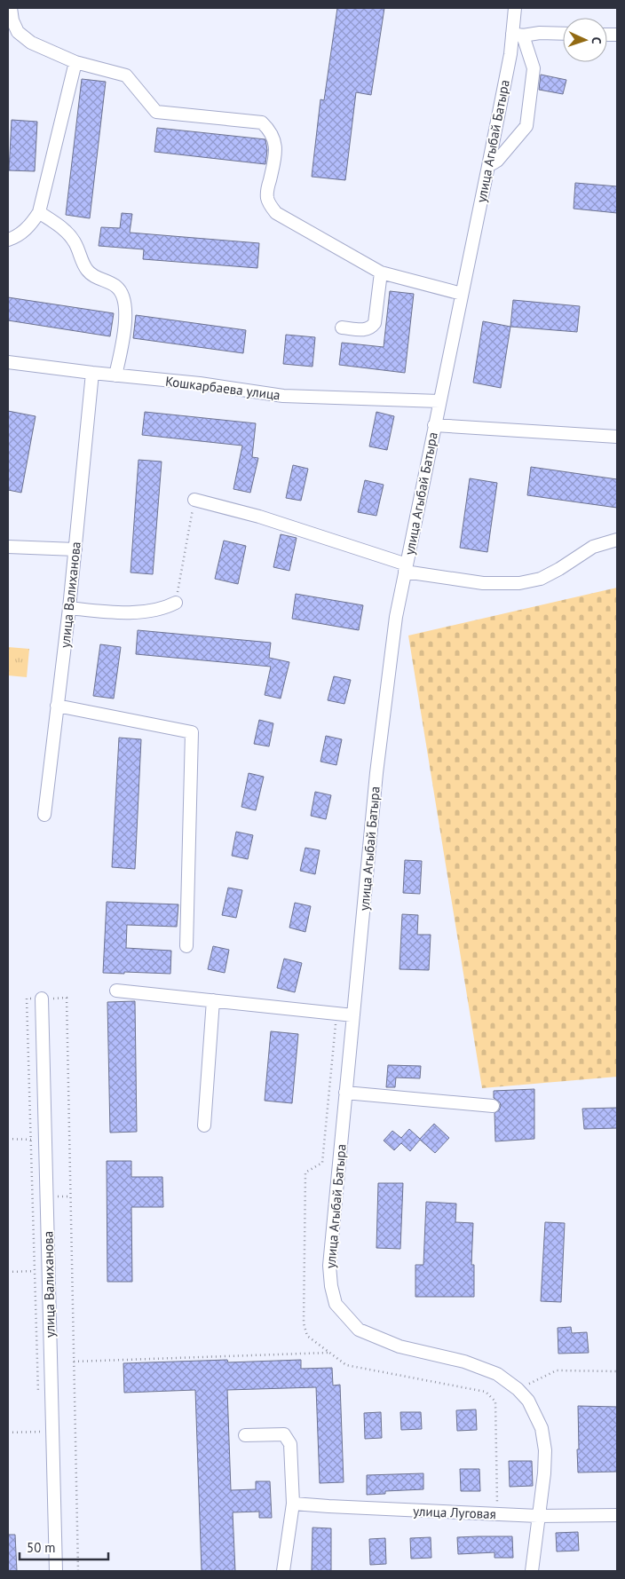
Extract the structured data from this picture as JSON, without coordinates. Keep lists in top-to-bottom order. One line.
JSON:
{"streets":{"street":["улица Агыбай Батыра","Кошкарбаева улица","улица Валиханова","улица Луговая"]},"crossings":[["улица Агыбай Батыра","Кошкарбаева улица"],["улица Агыбай Батыра","улица Луговая"],["Кошкарбаева улица","улица Валиханова"]],"scale_bar":"50 m","north":"right"}
